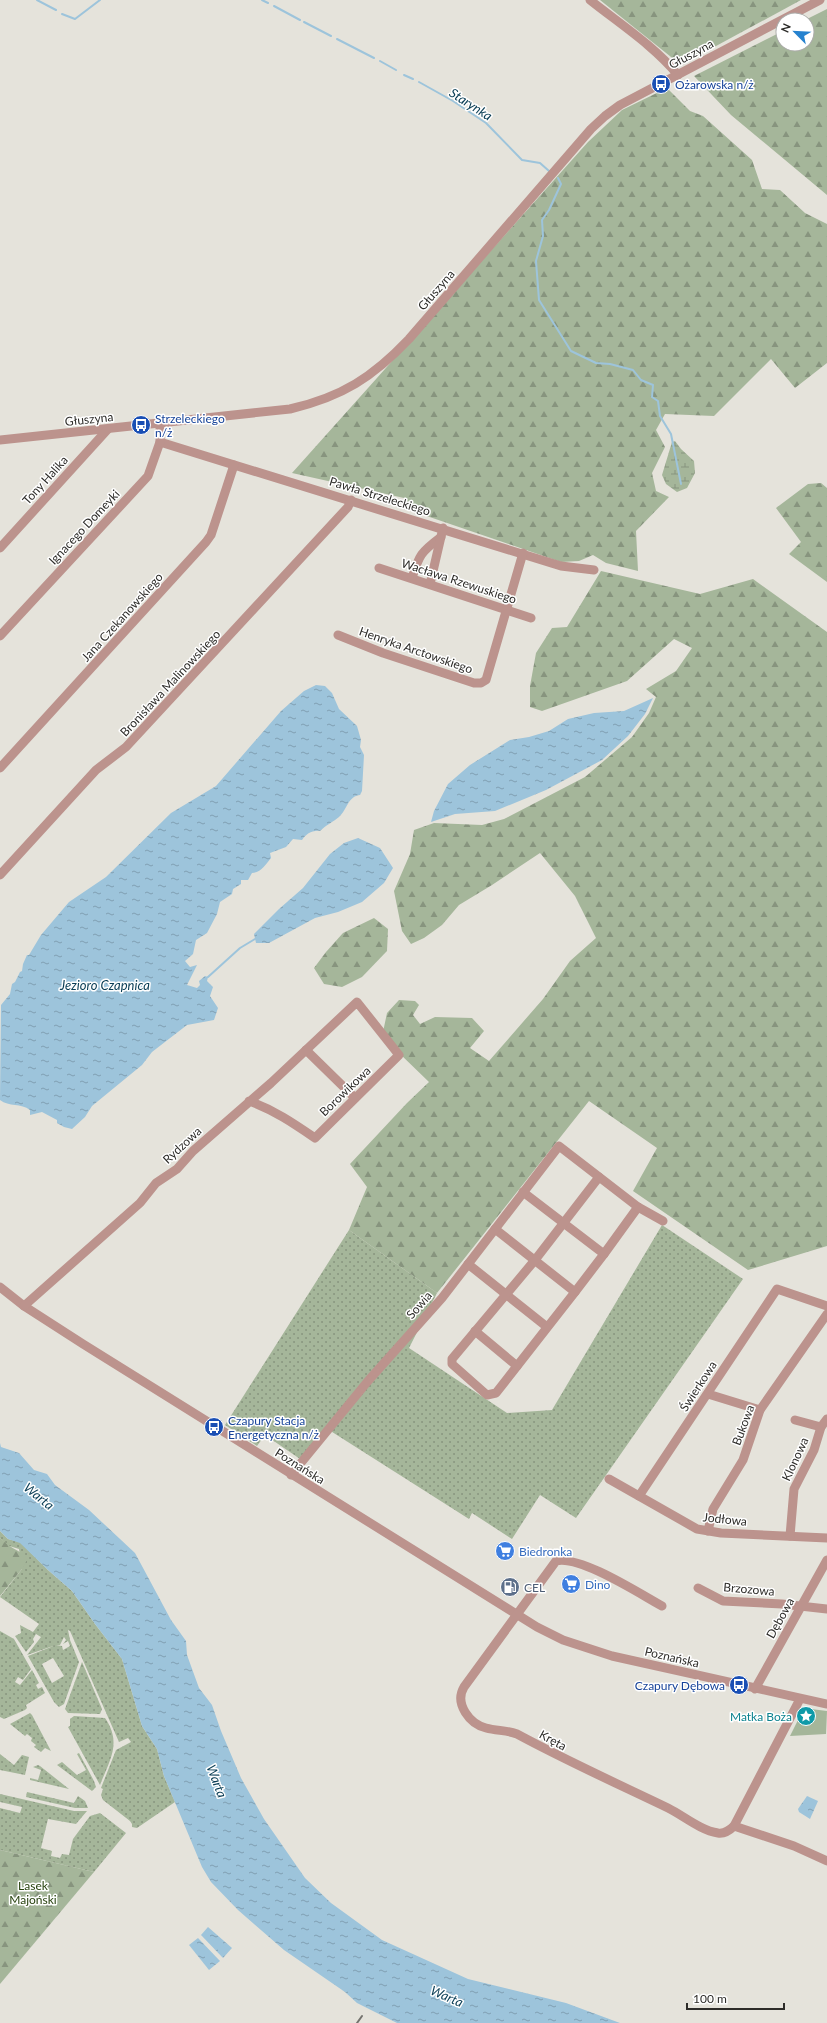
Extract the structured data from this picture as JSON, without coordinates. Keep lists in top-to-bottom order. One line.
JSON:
{"streets":{"street":["Głuszyna","Tony Halika","Pawła Strzeleckiego","Ignacego Domeyki","Wacława Rzewuskiego","Jana Czekanowskiego","Henryka Arctowskiego","Bronisława Malinowskiego","Borowikowa","Rydzowa","Sowia","Świerkowa","Bukowa","Klonowa","Poznańska","Jodłowa","Brzozowa","Dębowa","Kręta"]},"crossings":[["Głuszyna","Tony Halika"],["Głuszyna","Ignacego Domeyki"],["Pawła Strzeleckiego","Ignacego Domeyki"],["Pawła Strzeleckiego","Jana Czekanowskiego"],["Pawła Strzeleckiego","Bronisława Malinowskiego"],["Wacława Rzewuskiego","Henryka Arctowskiego"],["Borowikowa","Rydzowa"],["Rydzowa","Poznańska"],["Sowia","Poznańska"],["Świerkowa","Jodłowa"],["Bukowa","Jodłowa"],["Klonowa","Jodłowa"],["Poznańska","Dębowa"],["Poznańska","Kręta"],["Brzozowa","Dębowa"]],"water":["Starynka","Jezioro Czapnica","Warta"],"parks":["Lasek Majoński"],"places":{"bus stop":["Ożarowska n/ż","Strzeleckiego n/ż","Czapury Stacja Energetyczna n/ż","Czapury Dębowa"],"supermarket":["Biedronka","Dino"],"fuel station":["CEL"],"place":["Matka Boża"]},"scale_bar":"100 m","north":"top left"}
